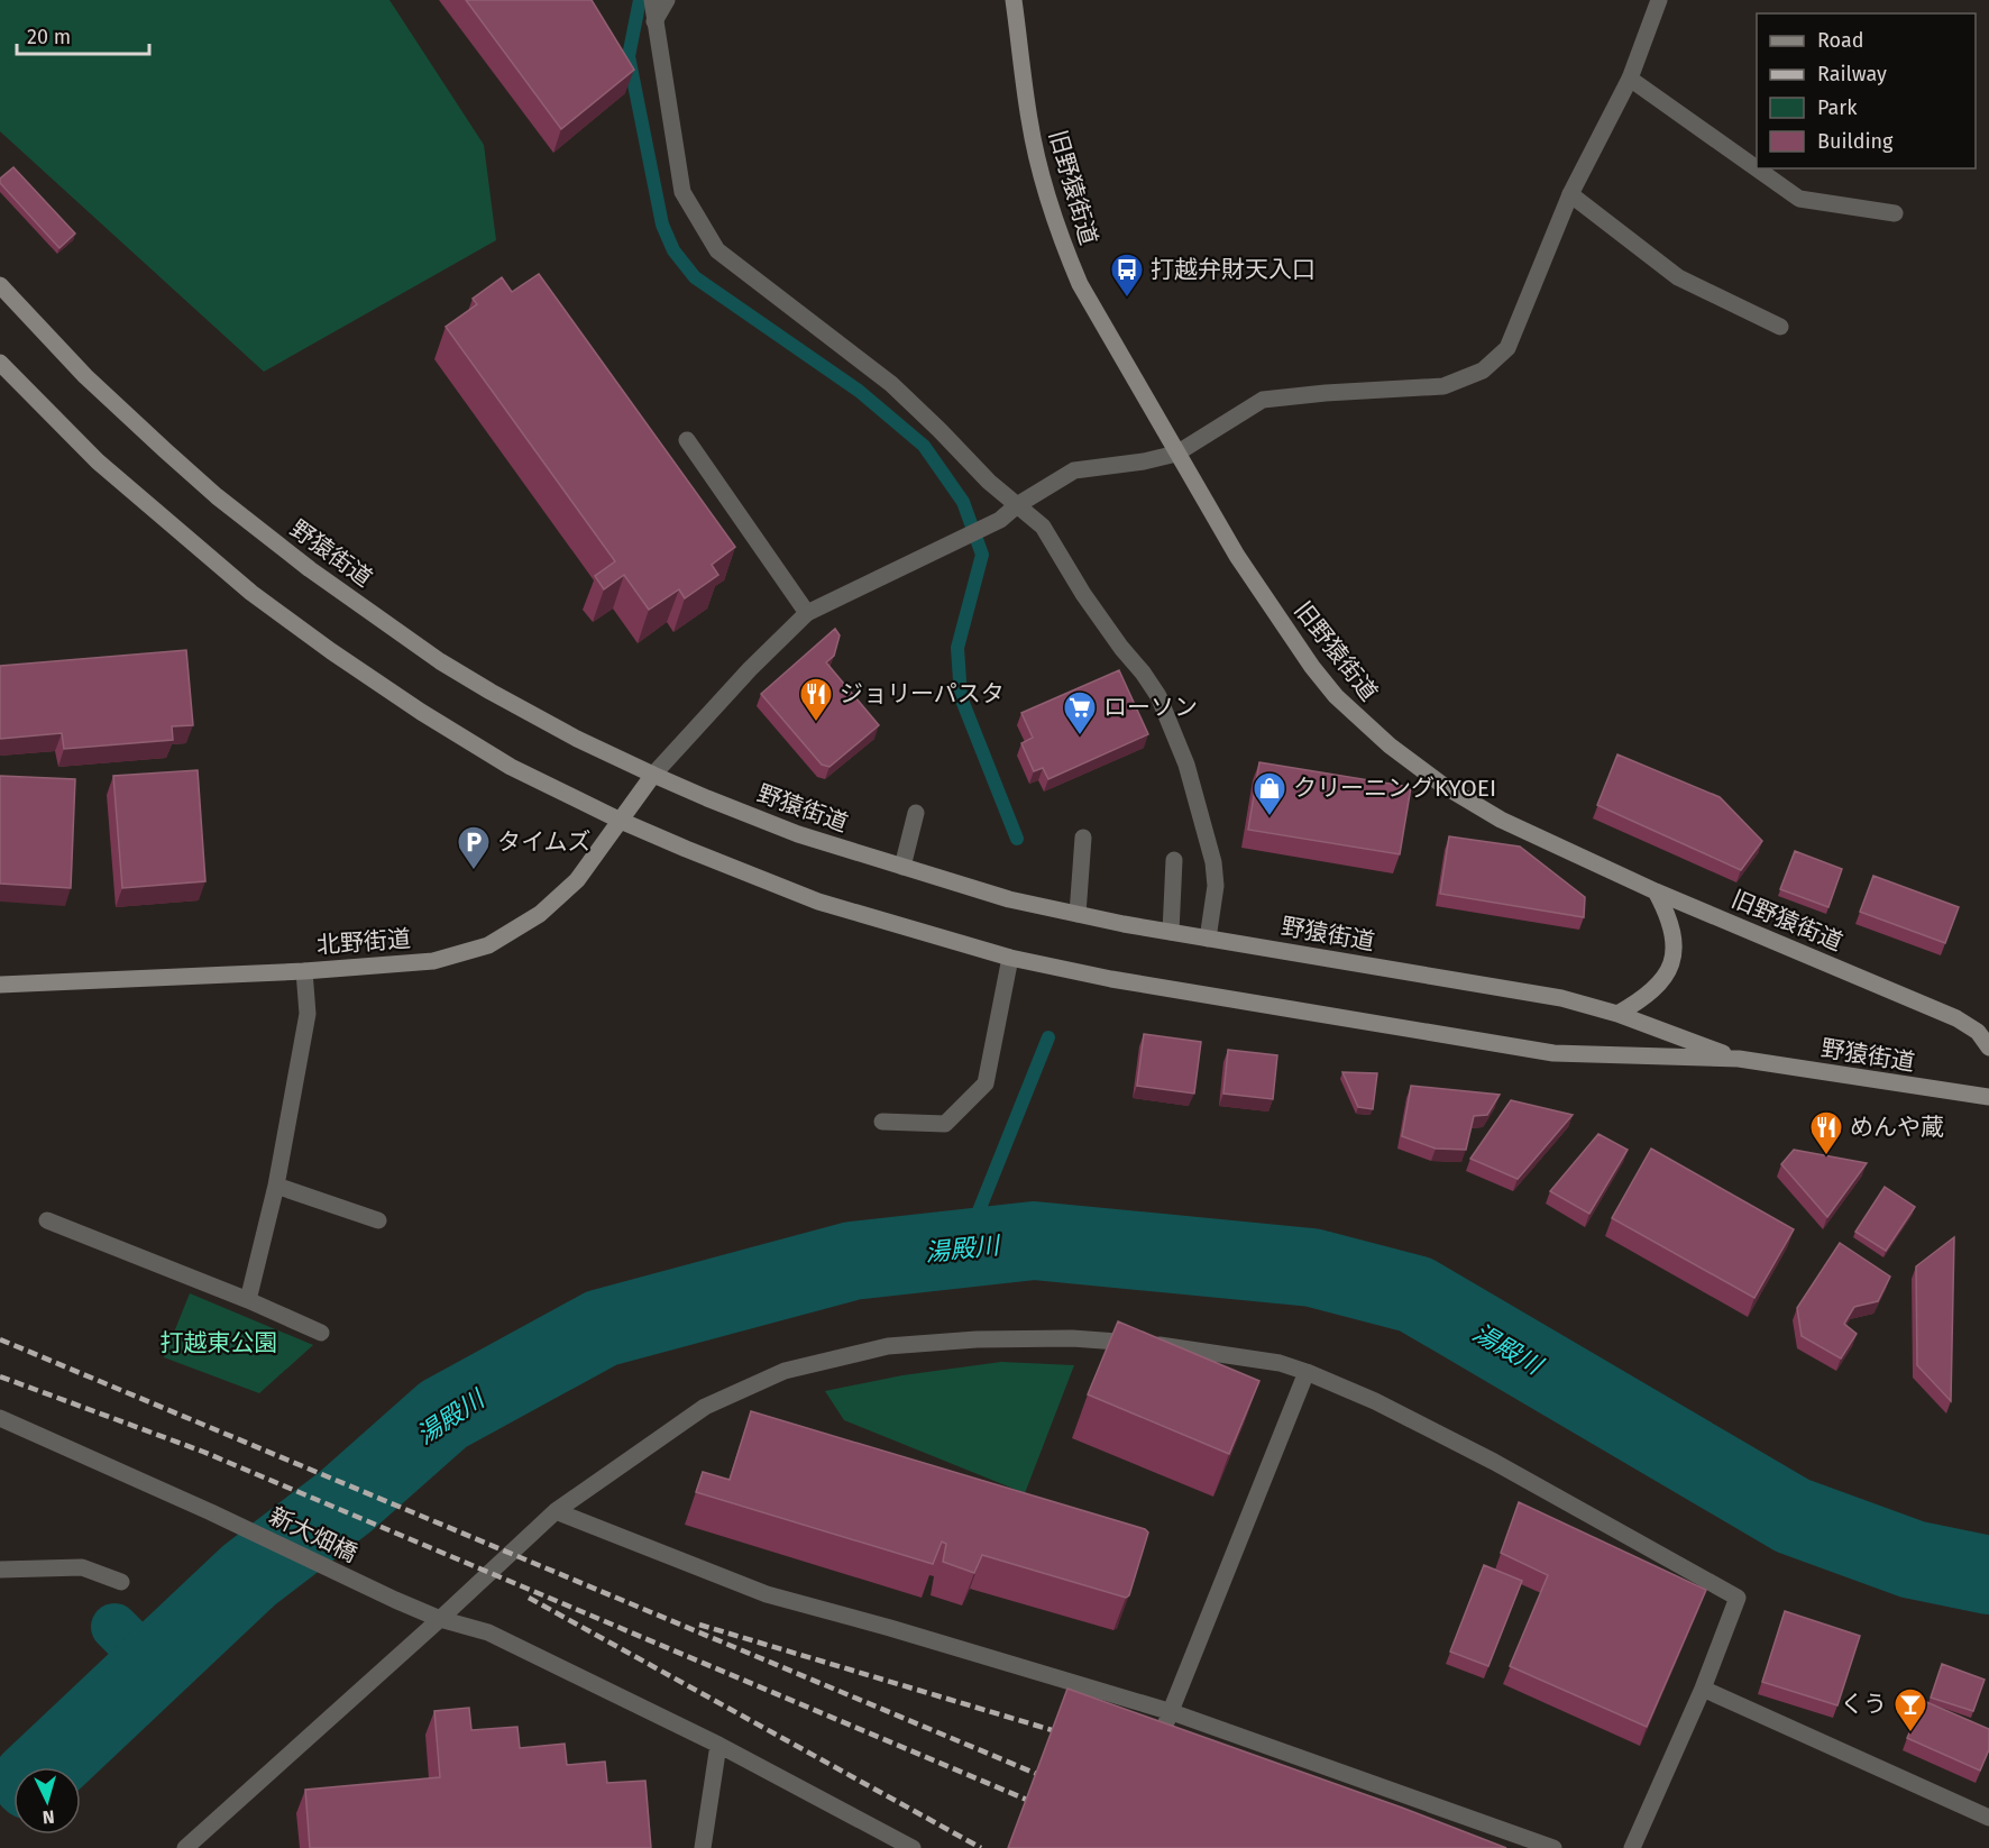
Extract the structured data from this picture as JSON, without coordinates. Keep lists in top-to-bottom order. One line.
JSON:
{"streets":{"main road":["旧野猿街道","野猿街道","北野街道"],"street":["新大畑橋"]},"crossings":[["野猿街道","北野街道"]],"water":["湯殿川"],"parks":["打越東公園"],"places":{"bus stop":["打越弁財天入口"],"restaurant":["ジョリーパスタ","めんや蔵"],"supermarket":["ローソン"],"shop":["クリーニングKYOEI"],"parking":["タイムズ"],"bar":["くう"]},"legend":["Road","Railway","Park","Building"],"scale_bar":"20 m","north":"bottom"}
